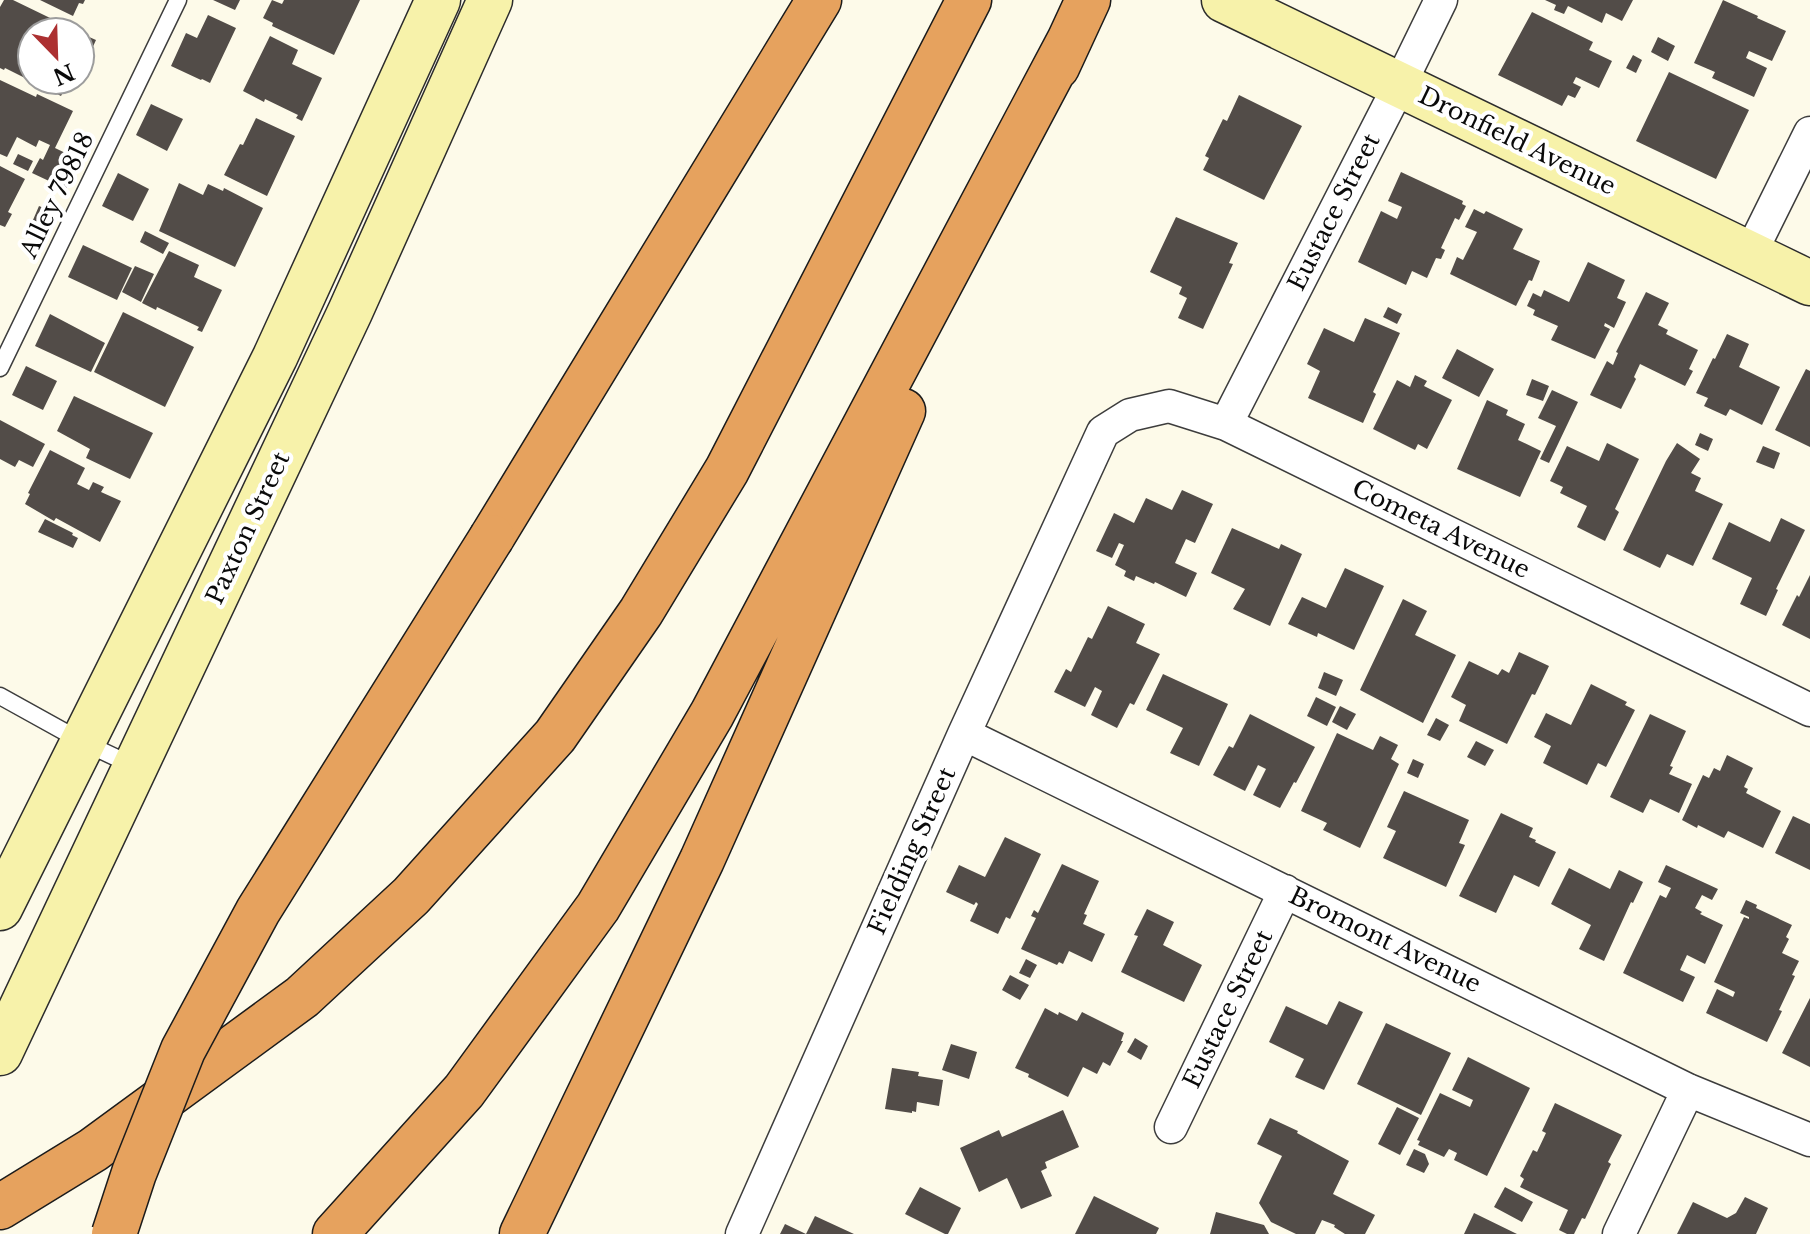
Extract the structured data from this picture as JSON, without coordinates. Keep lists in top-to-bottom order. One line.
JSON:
{"streets":{"street":["Dronfield Avenue","Eustace Street","Paxton Street","Cometa Avenue","Fielding Street","Bromont Avenue"],"lane":["Alley 79818"]},"crossings":[["Dronfield Avenue","Eustace Street"],["Eustace Street","Cometa Avenue"],["Eustace Street","Bromont Avenue"],["Cometa Avenue","Fielding Street"],["Fielding Street","Bromont Avenue"]],"north":"bottom right"}
